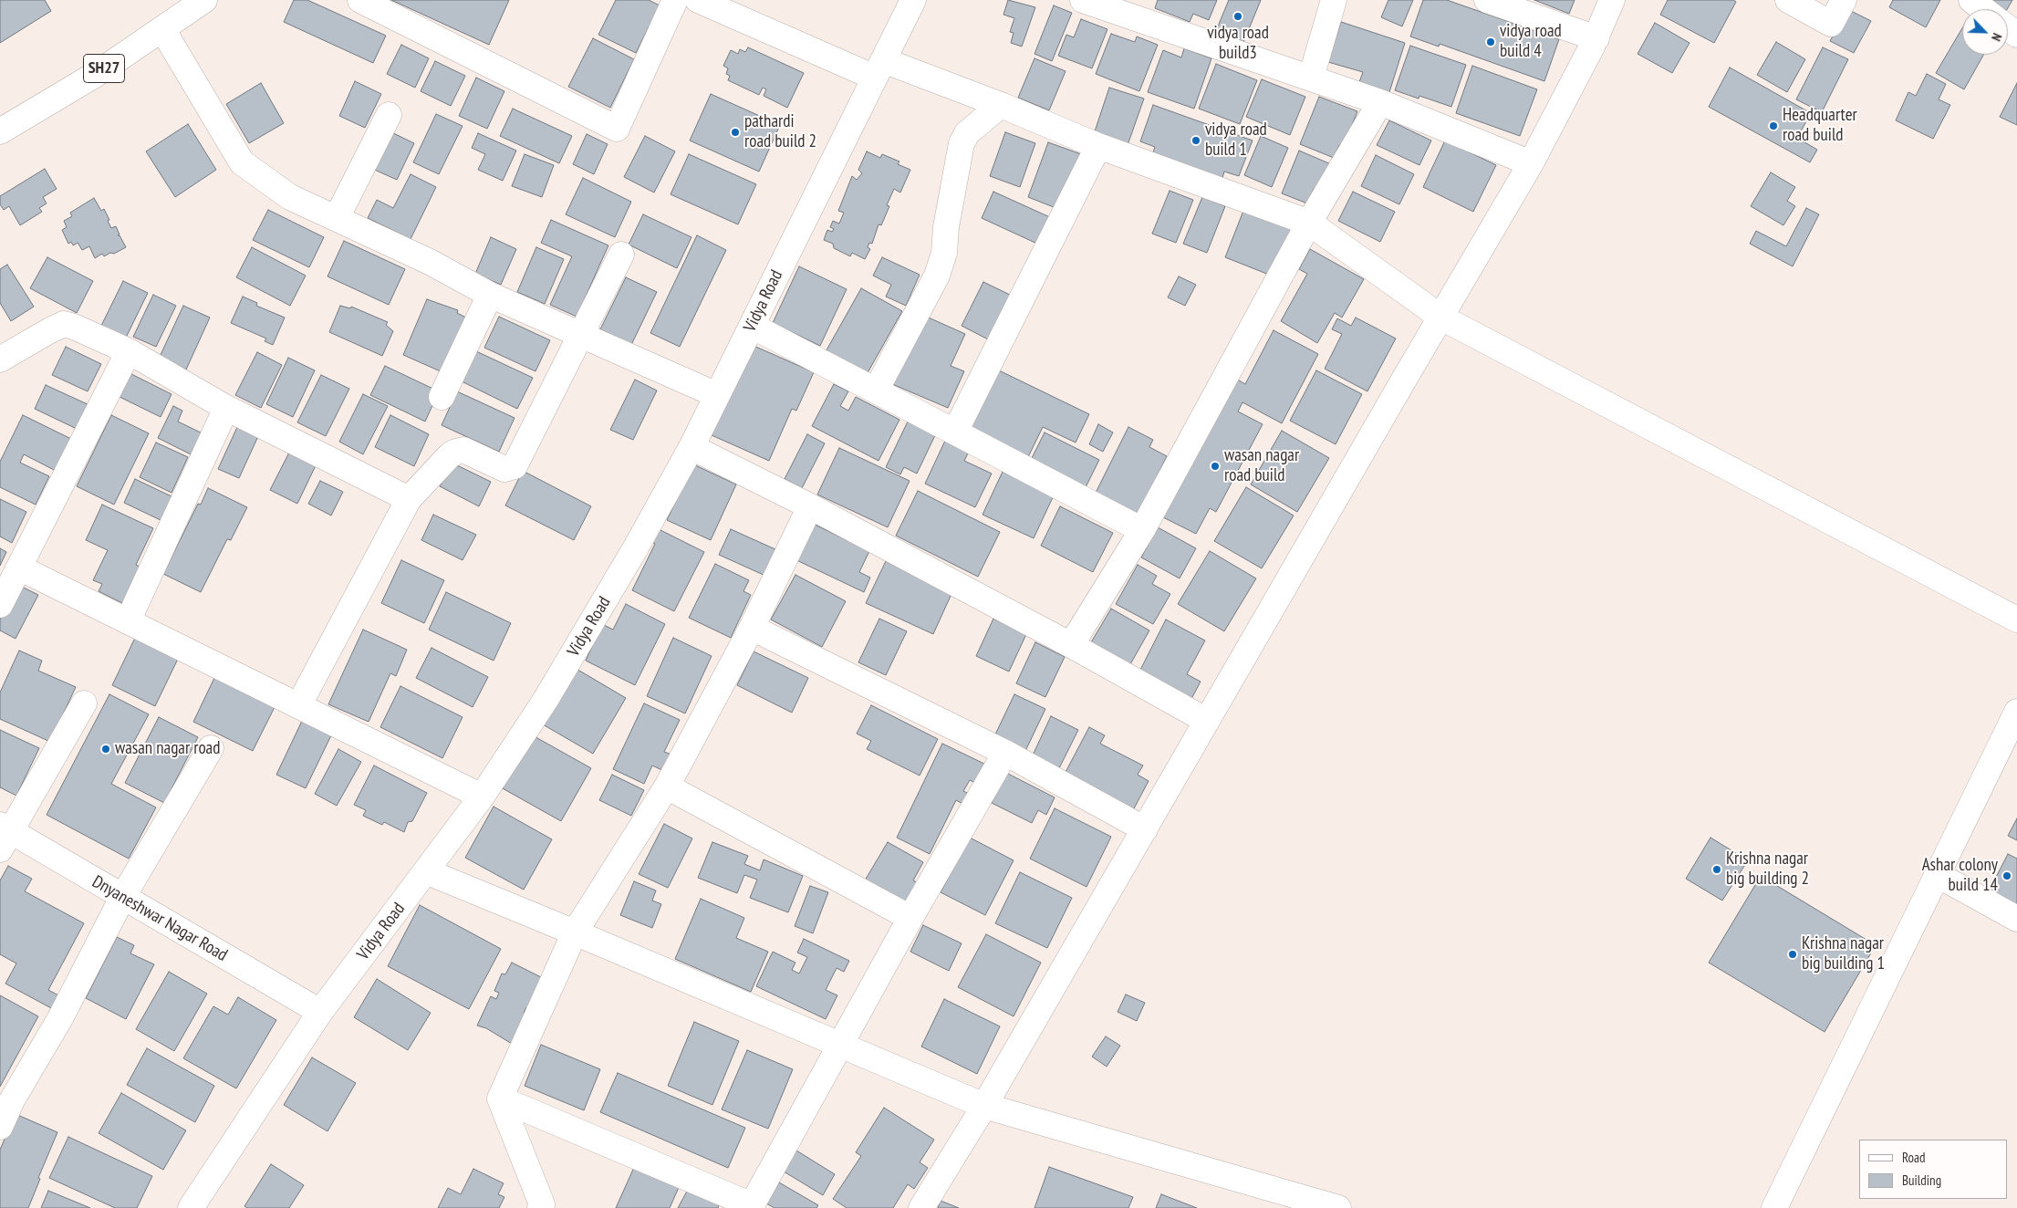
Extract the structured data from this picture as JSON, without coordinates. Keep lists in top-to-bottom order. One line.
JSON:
{"streets":{"street":["SH27","Vidya Road","Dnyaneshwar Nagar Road"]},"crossings":[["Vidya Road","Dnyaneshwar Nagar Road"]],"places":["vidya road build3","vidya road build 4","Headquarter road build","pathardi road build 2","vidya road build 1","wasan nagar road build","wasan nagar road","Krishna nagar big building 2","Ashar colony build 14","Krishna nagar big building 1"],"legend":["Road","Building"],"north":"bottom right"}
